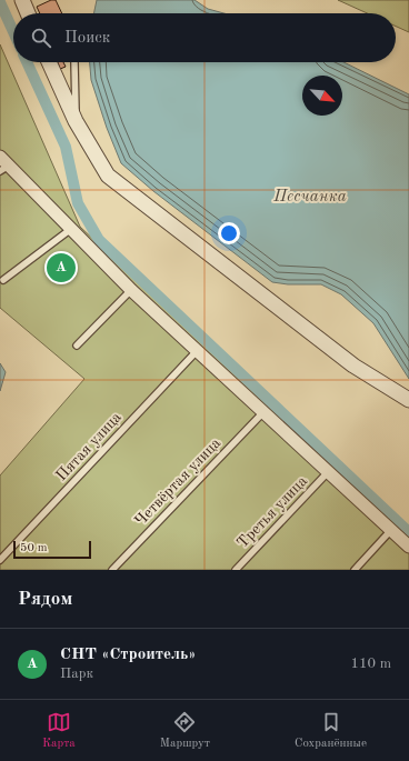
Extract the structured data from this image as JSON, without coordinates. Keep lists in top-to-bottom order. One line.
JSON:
{"streets":{"lane":["Пятая улица","Четвёртая улица","Третья улица"]},"water":["Песчанка"],"scale_bar":"50 m","north":"bottom right","page":{"search":"Поиск","pins":"A","scale":"50 m","heading":"Рядом","list":[{"mark":"A","name":"СНТ «Строитель»","note":"Парк","value":"110 m"}],"nav":["Карта","Маршрут","Сохранённые"]}}
